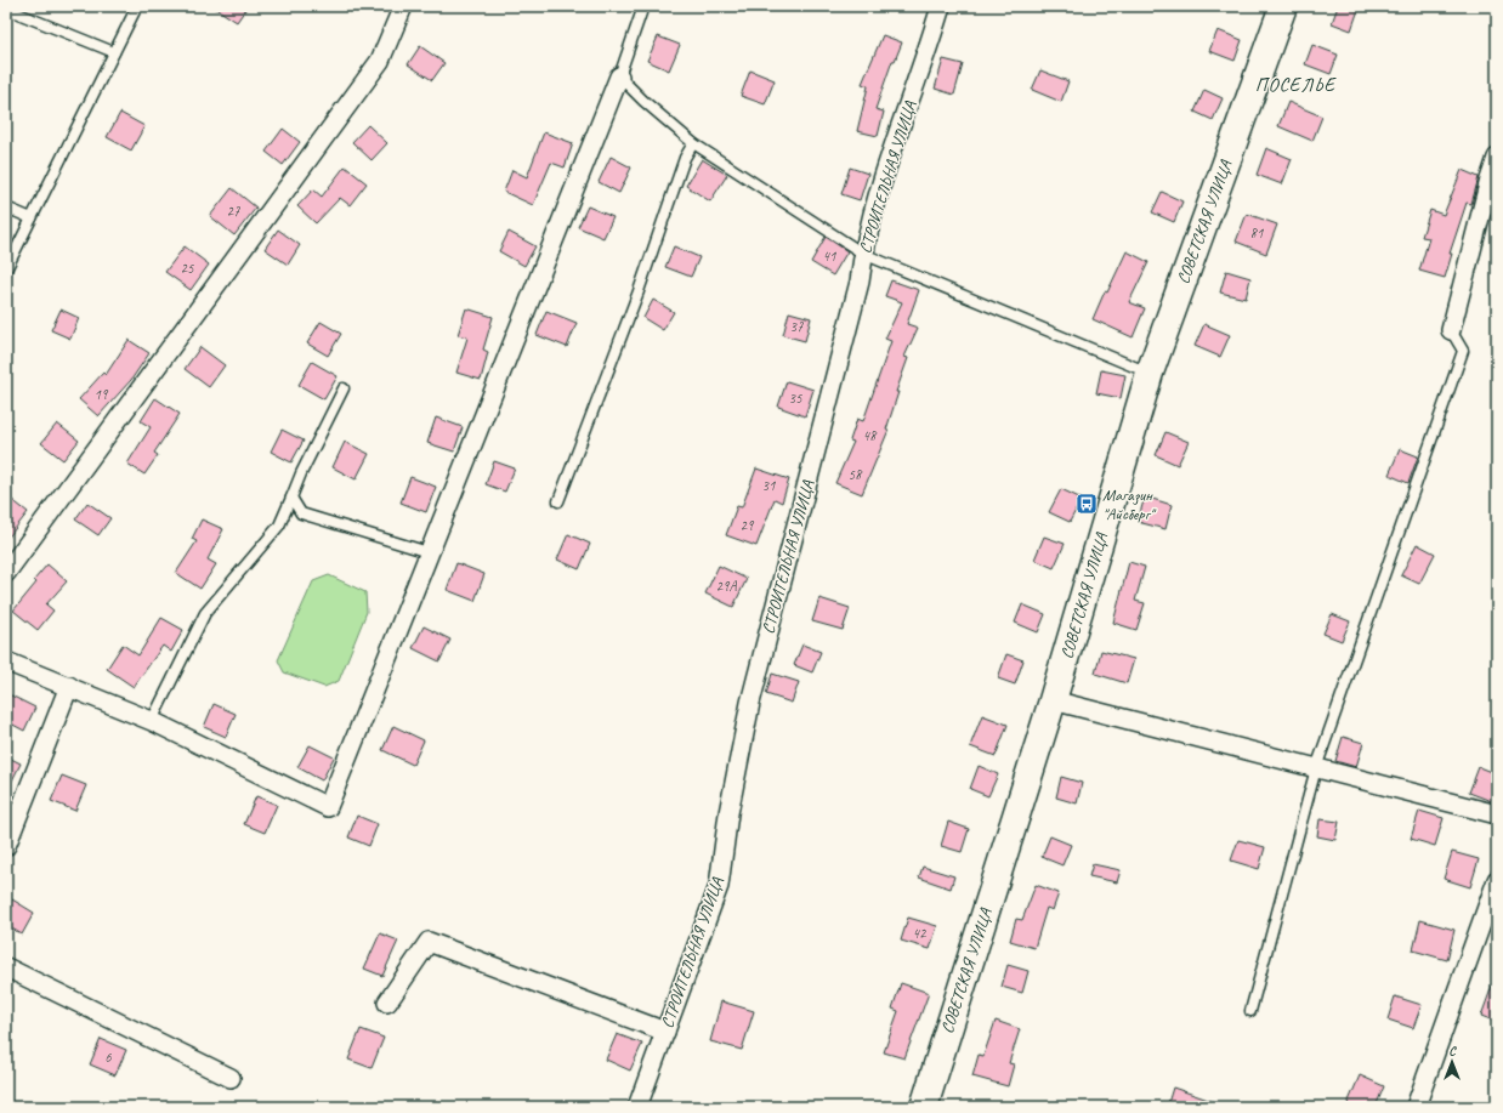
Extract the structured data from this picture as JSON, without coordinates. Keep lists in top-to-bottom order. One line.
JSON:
{"streets":{"main road":["СОВЕТСКАЯ УЛИЦА"],"street":["СТРОИТЕЛЬНАЯ УЛИЦА"]},"districts":["ПОСЕЛЬЕ"],"places":{"bus stop":["Магазин \"Айсберг\""]},"house_numbers":["27","81","41","25","37","19","35","48","58","31","29","29А","42","6"],"north":"top"}
